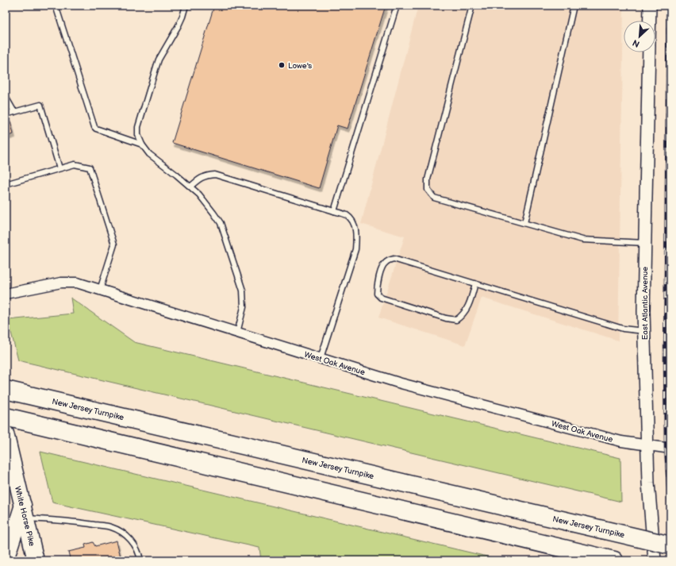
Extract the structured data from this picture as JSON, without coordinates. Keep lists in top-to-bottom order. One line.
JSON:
{"streets":{"highway":["New Jersey Turnpike","White Horse Pike"],"street":["East Atlantic Avenue","West Oak Avenue"]},"crossings":[["East Atlantic Avenue","West Oak Avenue"]],"places":["Lowe's"],"north":"bottom left"}
